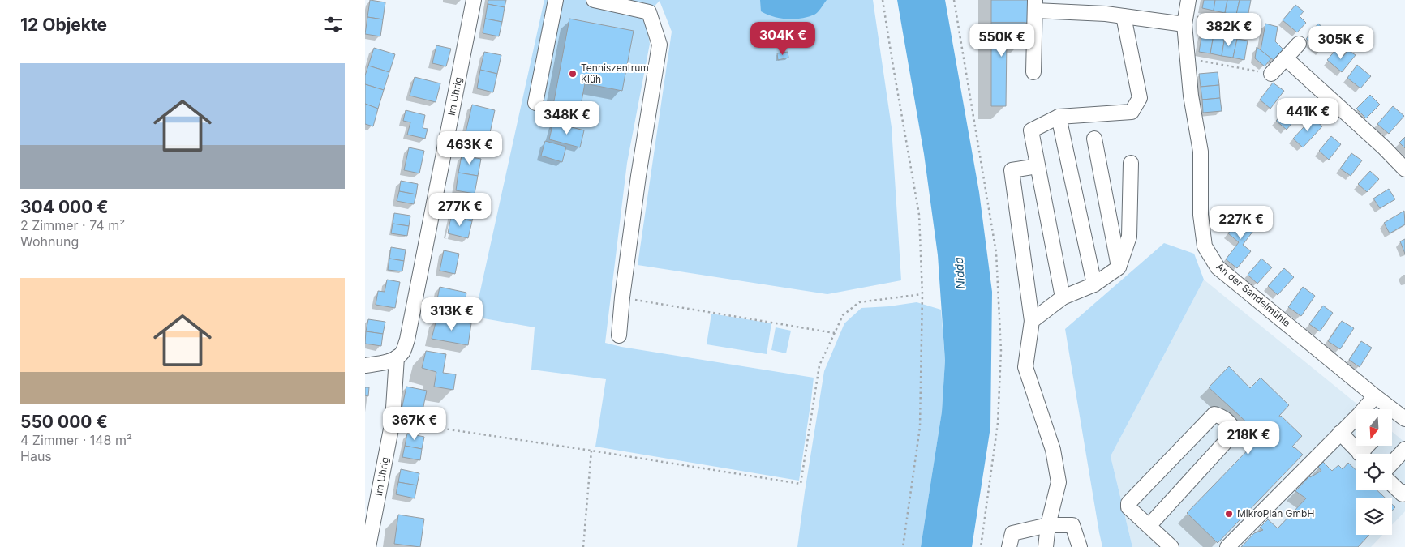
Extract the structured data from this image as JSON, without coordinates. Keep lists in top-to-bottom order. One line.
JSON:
{"streets":{"street":["Im Uhrig","An der Sandelmühle"]},"water":["Nidda"],"places":["Tenniszentrum Klüh","MikroPlan GmbH"],"north":"bottom","page":{"heading":"12 Objekte","price":["382K €","304K €","550K €","305K €","441K €","348K €","463K €","277K €","227K €","313K €","367K €","218K €"],"list":[{"name":"304 000 €","note":"2 Zimmer · 74 m² · Wohnung"},{"name":"550 000 €","note":"4 Zimmer · 148 m² · Haus"}]}}
